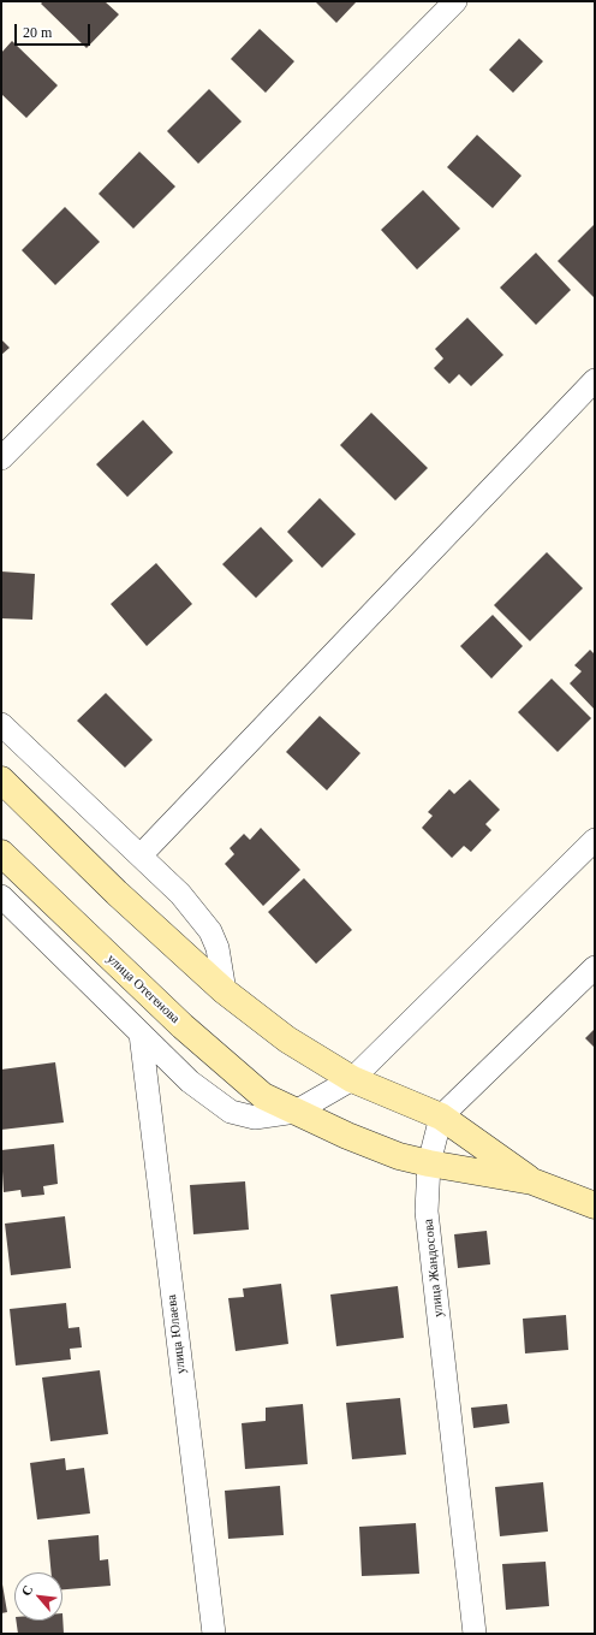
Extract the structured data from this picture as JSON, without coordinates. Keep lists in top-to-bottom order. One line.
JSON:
{"streets":{"street":["улица Отегенова","улица Жандосова","улица Юлаева"]},"crossings":[["улица Отегенова","улица Жандосова"]],"scale_bar":"20 m","north":"top left"}
